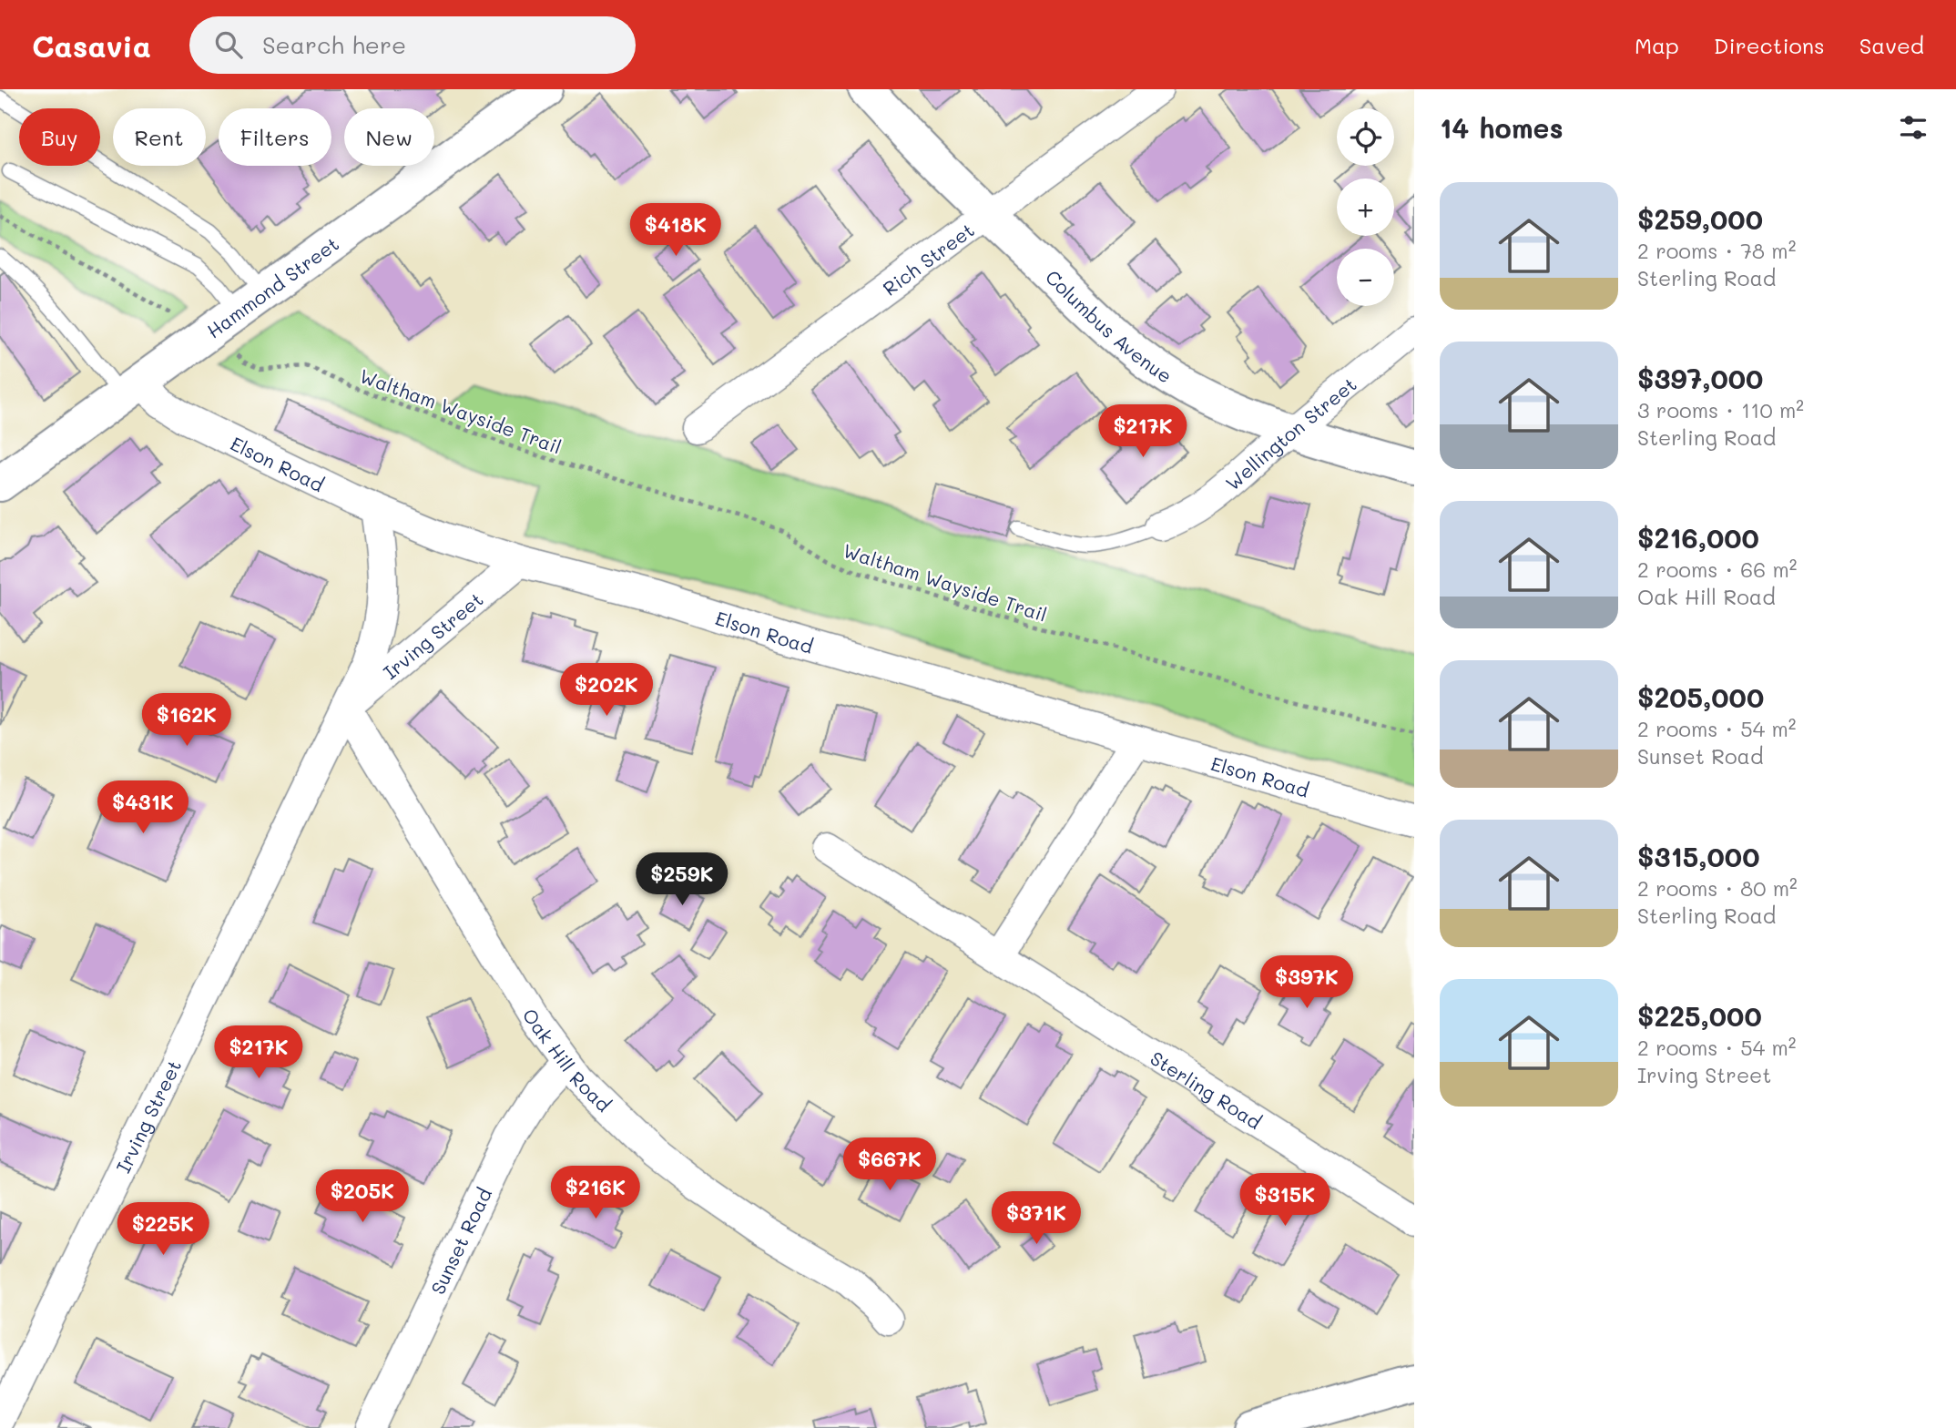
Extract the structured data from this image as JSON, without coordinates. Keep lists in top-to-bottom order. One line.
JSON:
{"streets":{"street":["Rich Street","Hammond Street","Columbus Avenue","Wellington Street","Elson Road","Irving Street","Oak Hill Road","Sterling Road","Sunset Road"],"path":["Waltham Wayside Trail"]},"crossings":[["Rich Street","Columbus Avenue"],["Hammond Street","Elson Road"],["Columbus Avenue","Wellington Street"],["Elson Road","Irving Street"],["Irving Street","Oak Hill Road"],["Oak Hill Road","Sunset Road"]],"page":{"header":"Casavia","search":"Search here","nav":["Map","Directions","Saved"],"heading":"14 homes","map_buttons":["+","−"],"chip":["Buy","Rent","Filters","New"],"list":[{"name":"$259,000","note":"2 rooms · 78 m² · Sterling Road"},{"name":"$397,000","note":"3 rooms · 110 m² · Sterling Road"},{"name":"$216,000","note":"2 rooms · 66 m² · Oak Hill Road"},{"name":"$205,000","note":"2 rooms · 54 m² · Sunset Road"},{"name":"$315,000","note":"2 rooms · 80 m² · Sterling Road"},{"name":"$225,000","note":"2 rooms · 54 m² · Irving Street"}],"price":["$418K","$217K","$202K","$162K","$431K","$259K","$397K","$217K","$667K","$216K","$205K","$315K","$371K","$225K"]}}
